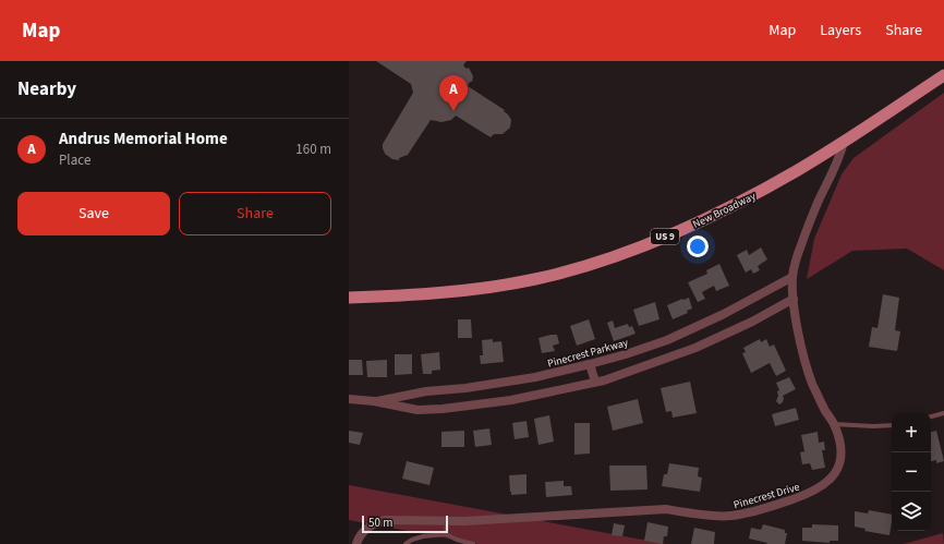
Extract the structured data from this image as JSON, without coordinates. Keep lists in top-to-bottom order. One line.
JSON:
{"streets":{"main road":["New Broadway","US 9"],"street":["Pinecrest Parkway","Pinecrest Drive"]},"crossings":[["New Broadway","Pinecrest Drive"],["Pinecrest Parkway","Pinecrest Drive"]],"scale_bar":"50 m","page":{"header":"Map","nav":["Map","Layers","Share"],"heading":"Nearby","pins":"A","list":[{"mark":"A","name":"Andrus Memorial Home","note":"Place","value":"160 m"}],"buttons":["Save","Share"],"map_buttons":["+","−"],"scale":"50 m"}}
